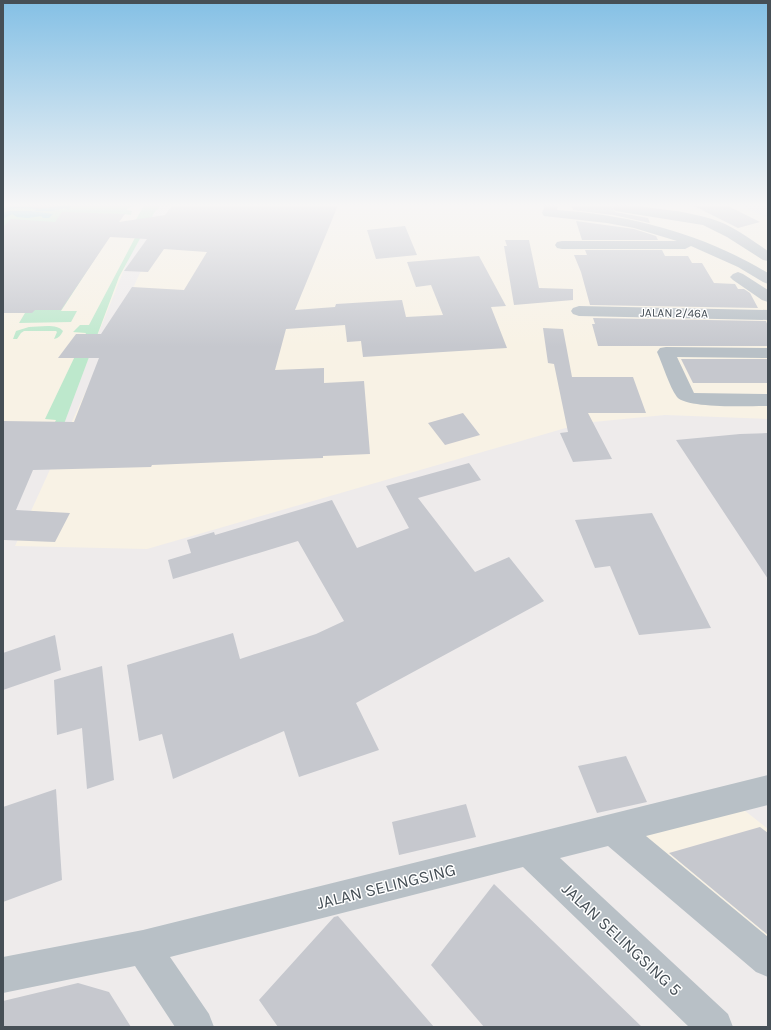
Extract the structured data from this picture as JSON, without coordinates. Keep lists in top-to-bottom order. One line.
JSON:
{"streets":{"street":["JALAN 2/46A","JALAN SELINGSING","JALAN SELINGSING 5"]},"crossings":[["JALAN SELINGSING","JALAN SELINGSING 5"]]}
